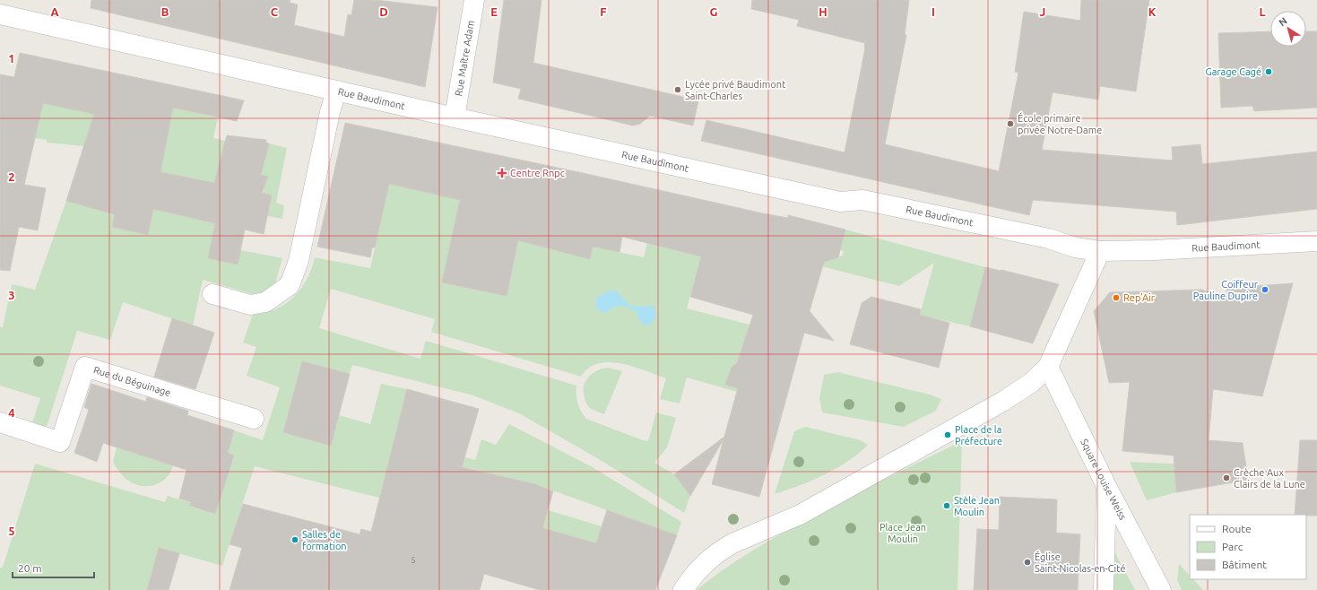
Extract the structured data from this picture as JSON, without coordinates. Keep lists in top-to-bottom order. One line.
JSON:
{"streets":{"street":["Rue Maître Adam","Rue Baudimont","Rue du Béguinage","Square Louise Weiss"]},"crossings":[["Rue Maître Adam","Rue Baudimont"]],"parks":["Place Jean Moulin"],"places":{"other":["Garage Cagé","Lycée privé Baudimont Saint-Charles","École primaire privée Notre-Dame","Coiffeur Pauline Dupire","Rep’Air","Place de la Préfecture","Crèche Aux Clairs de la Lune","Stèle Jean Moulin","Salles de formation","Église Saint-Nicolas-en-Cité"],"health":["Centre Rnpc"]},"house_numbers":["5"],"legend":["Route","Parc","Bâtiment"],"scale_bar":"20 m","north":"top left","grid":{"columns":["A","B","C","D","E","F","G","H","I","J","K","L"],"rows":["1","2","3","4","5"]}}
